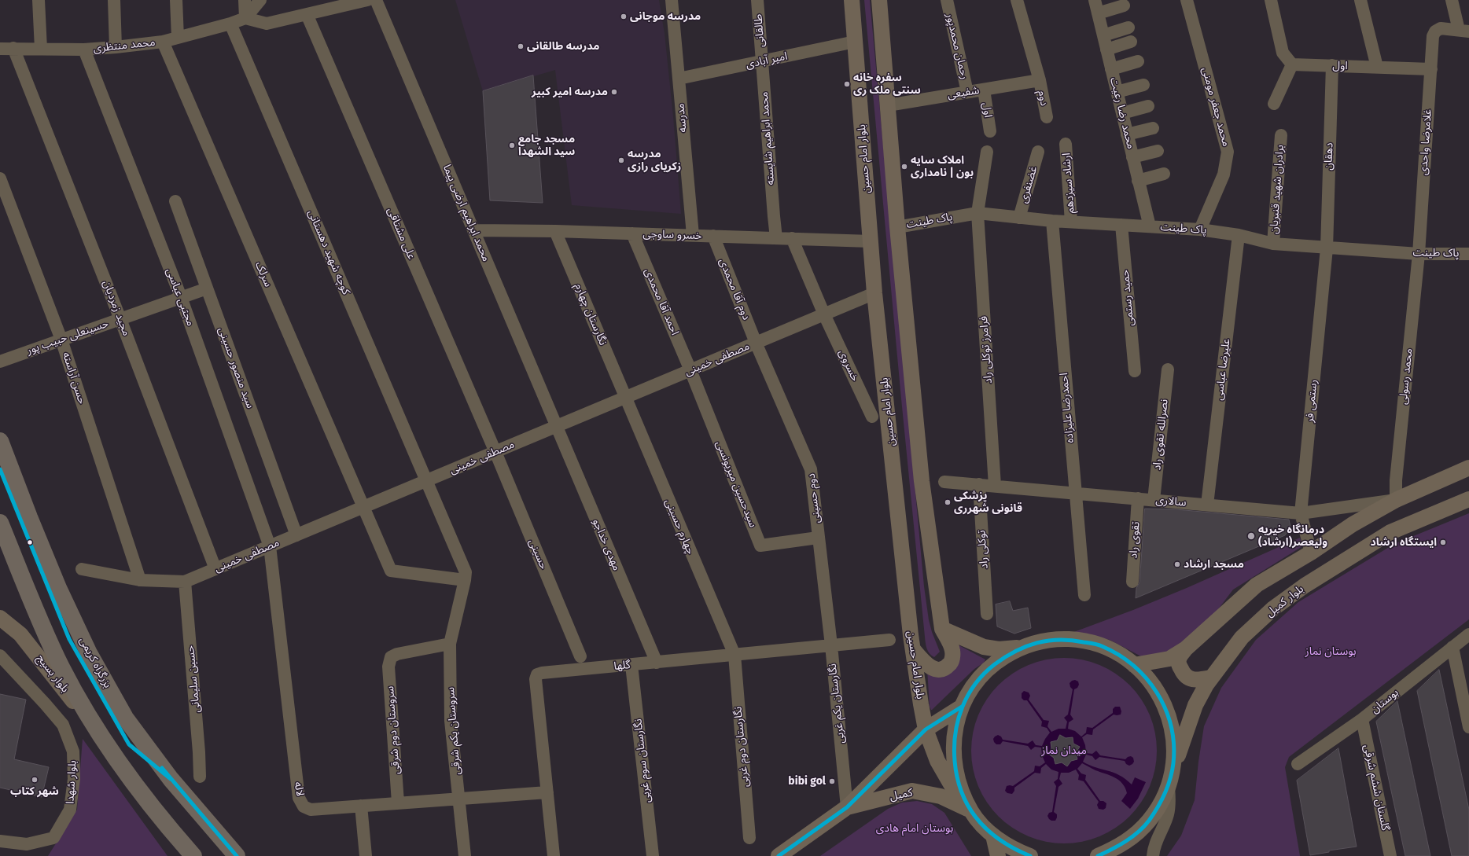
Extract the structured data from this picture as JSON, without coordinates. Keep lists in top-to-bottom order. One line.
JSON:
{"streets":{"highway":["بزرگراه کریمی"],"main road":["بلوار امام حسین","بلوار کمیل","بلوار بسیج","کمیل"],"street":["طالقانی","محمد منتظری","رحمان محمدپور","امیر آبادی","اول","شفیعی","دوم","محمد جعفر مومنی","محمد رضا رعیت","مدرسه","محمد ابراهیم شایسته","غلامرضا واحدی","دهقان","ارشاد سیزدهم","غضنفری","برادران شهید قنبریان","محمد ابراهیم ارضی پیما","پاک طینت","علی مشتاقی","خسرو ساوجی","کوچه شهید دهستانی","سرلک","دوم آقا محمدی","مجتبی عباسی","حمید رستمی","احمد آقا محمدی","مجید زمردیان","نگارستان چهارم","حسینعلی حبیب پور","فرامرز توکلی راد","مصطفی خمینی","خسروی","سید منصور حسینی","علیرضا عباسی","محمد رسولی","حسن آراسته","رستمی فر","احمدرضا علیزاده","نصرالله تقوی راد","سیدحسین میریونسی","دوم حسینی","سالاری","چهارم حسینی","تقوی راد","مهدی خداجو","توکلی راد","حسینی","گلها","حسین سلیمانی","بوستان","نگارستان یکم غربی","سروستان دوم شرقی","سروستان یکم شرقی","نگارستان دوم غربی","نگارستان سوم غربی","بلوار شهدا","گلستان ششم شرقی","لاله"]},"crossings":[["طالقانی","امیر آبادی"],["طالقانی","محمد ابراهیم شایسته"],["محمد منتظری","کوچه شهید دهستانی"],["محمد منتظری","سرلک"],["محمد منتظری","مجتبی عباسی"],["محمد منتظری","مجید زمردیان"],["رحمان محمدپور","شفیعی"],["امیر آبادی","مدرسه"],["امیر آبادی","محمد ابراهیم شایسته"],["امیر آبادی","بلوار امام حسین"],["اول","شفیعی"],["اول","غلامرضا واحدی"],["اول","دهقان"],["شفیعی","دوم"],["محمد جعفر مومنی","پاک طینت"],["محمد رضا رعیت","پاک طینت"],["مدرسه","خسرو ساوجی"],["محمد ابراهیم شایسته","خسرو ساوجی"],["غلامرضا واحدی","پاک طینت"],["غلامرضا واحدی","محمد رسولی"],["دهقان","پاک طینت"],["دهقان","رستمی فر"],["بلوار امام حسین","خسرو ساوجی"],["بلوار امام حسین","مصطفی خمینی"],["بلوار امام حسین","کمیل"],["ارشاد سیزدهم","پاک طینت"],["غضنفری","پاک طینت"],["برادران شهید قنبریان","پاک طینت"],["محمد ابراهیم ارضی پیما","خسرو ساوجی"],["محمد ابراهیم ارضی پیما","مصطفی خمینی"],["محمد ابراهیم ارضی پیما","مهدی خداجو"],["پاک طینت","حمید رستمی"],["پاک طینت","فرامرز توکلی راد"],["پاک طینت","علیرضا عباسی"],["پاک طینت","محمد رسولی"],["پاک طینت","رستمی فر"],["پاک طینت","احمدرضا علیزاده"],["علی مشتاقی","مصطفی خمینی"],["علی مشتاقی","حسینی"],["خسرو ساوجی","دوم آقا محمدی"],["خسرو ساوجی","احمد آقا محمدی"],["خسرو ساوجی","نگارستان چهارم"],["خسرو ساوجی","خسروی"],["کوچه شهید دهستانی","سرلک"],["کوچه شهید دهستانی","مصطفی خمینی"],["کوچه شهید دهستانی","سروستان یکم شرقی"],["سرلک","مصطفی خمینی"],["سرلک","سروستان یکم شرقی"],["دوم آقا محمدی","مصطفی خمینی"],["دوم آقا محمدی","دوم حسینی"],["مجتبی عباسی","حسینعلی حبیب پور"],["مجتبی عباسی","مصطفی خمینی"],["مجتبی عباسی","لاله"],["احمد آقا محمدی","مصطفی خمینی"],["احمد آقا محمدی","سیدحسین میریونسی"],["مجید زمردیان","حسینعلی حبیب پور"],["مجید زمردیان","مصطفی خمینی"],["نگارستان چهارم","مصطفی خمینی"],["نگارستان چهارم","چهارم حسینی"],["حسینعلی حبیب پور","سید منصور حسینی"],["حسینعلی حبیب پور","حسن آراسته"],["فرامرز توکلی راد","سالاری"],["مصطفی خمینی","خسروی"],["مصطفی خمینی","سید منصور حسینی"],["مصطفی خمینی","حسن آراسته"],["مصطفی خمینی","سیدحسین میریونسی"],["مصطفی خمینی","دوم حسینی"],["مصطفی خمینی","چهارم حسینی"],["مصطفی خمینی","مهدی خداجو"],["مصطفی خمینی","حسینی"],["مصطفی خمینی","حسین سلیمانی"],["مصطفی خمینی","لاله"],["علیرضا عباسی","سالاری"],["محمد رسولی","سالاری"],["رستمی فر","سالاری"],["احمدرضا علیزاده","سالاری"],["نصرالله تقوی راد","سالاری"],["سیدحسین میریونسی","دوم حسینی"],["دوم حسینی","گلها"],["دوم حسینی","نگارستان یکم غربی"],["سالاری","تقوی راد"],["سالاری","توکلی راد"],["چهارم حسینی","گلها"],["چهارم حسینی","نگارستان دوم غربی"],["مهدی خداجو","گلها"],["گلها","نگارستان یکم غربی"],["گلها","نگارستان دوم غربی"],["گلها","نگارستان سوم غربی"],["گلها","لاله"],["بوستان","گلستان ششم شرقی"],["نگارستان یکم غربی","کمیل"],["سروستان دوم شرقی","سروستان یکم شرقی"],["سروستان دوم شرقی","لاله"],["سروستان یکم شرقی","لاله"]],"parks":["بوستان نماز","میدان نماز","بوستان امام هادی"],"places":["مدرسه موجانی","مدرسه طالقانی","سفره خانه سنتی ملک ری","مدرسه امیر کبیر","مسجد جامع سید الشهدا","مدرسه زکریای رازی","املاک سایه بون | نامداری","پزشکی قانونی شهرری","درمانگاه خیریه ولیعصر(ارشاد)","ایستگاه ارشاد","مسجد ارشاد","شهر کتاب","bibi gol"]}
